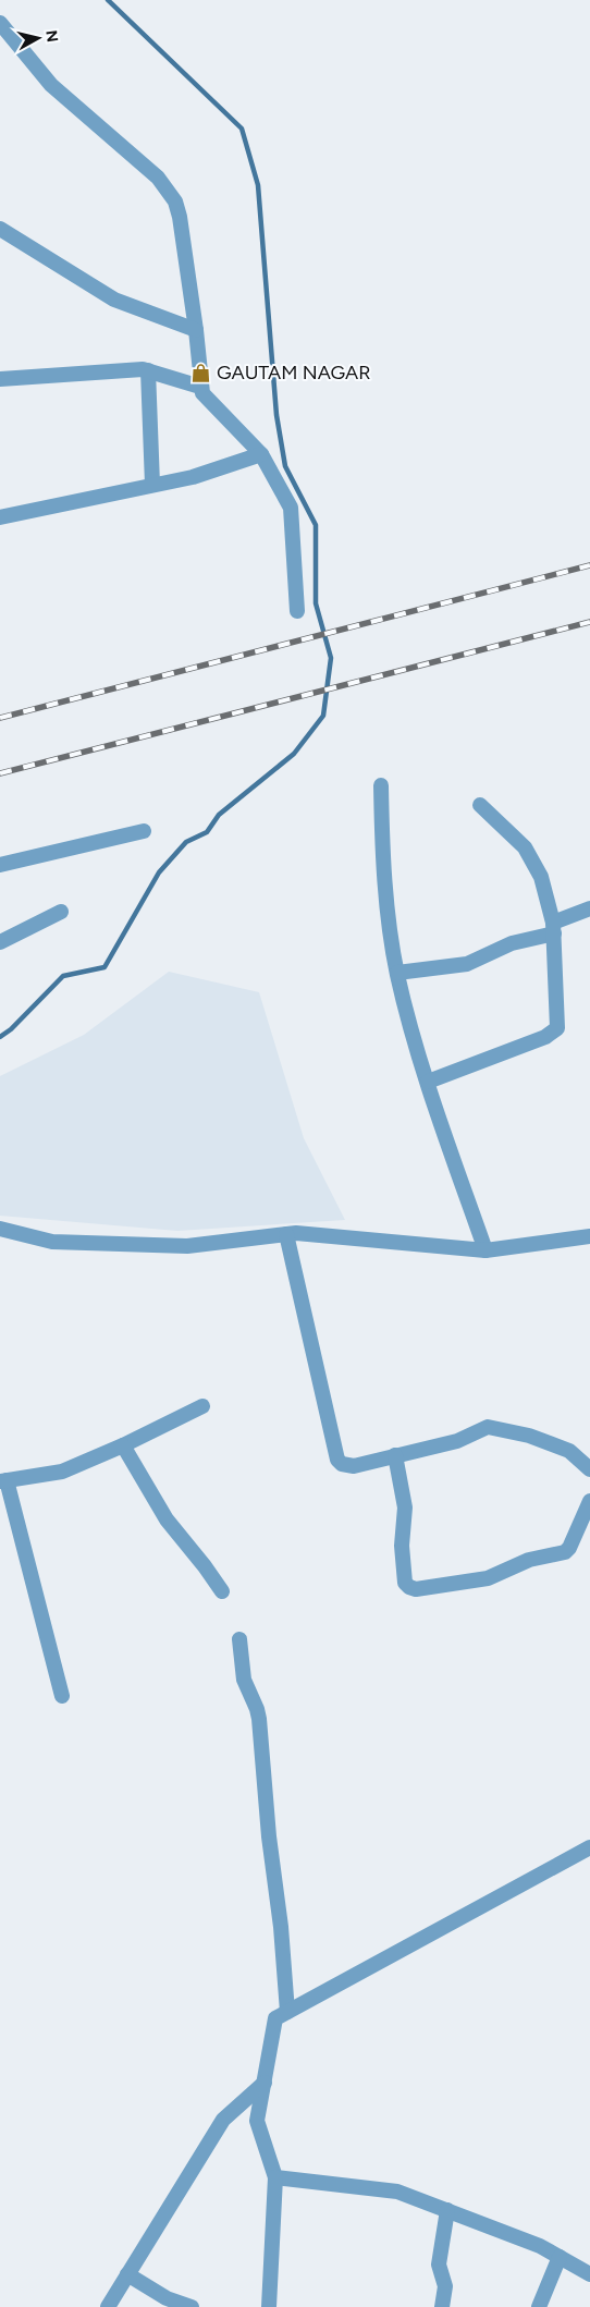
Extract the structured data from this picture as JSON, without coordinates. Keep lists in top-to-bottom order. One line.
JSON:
{"places":{"shop":["GAUTAM NAGAR"]},"north":"right"}
